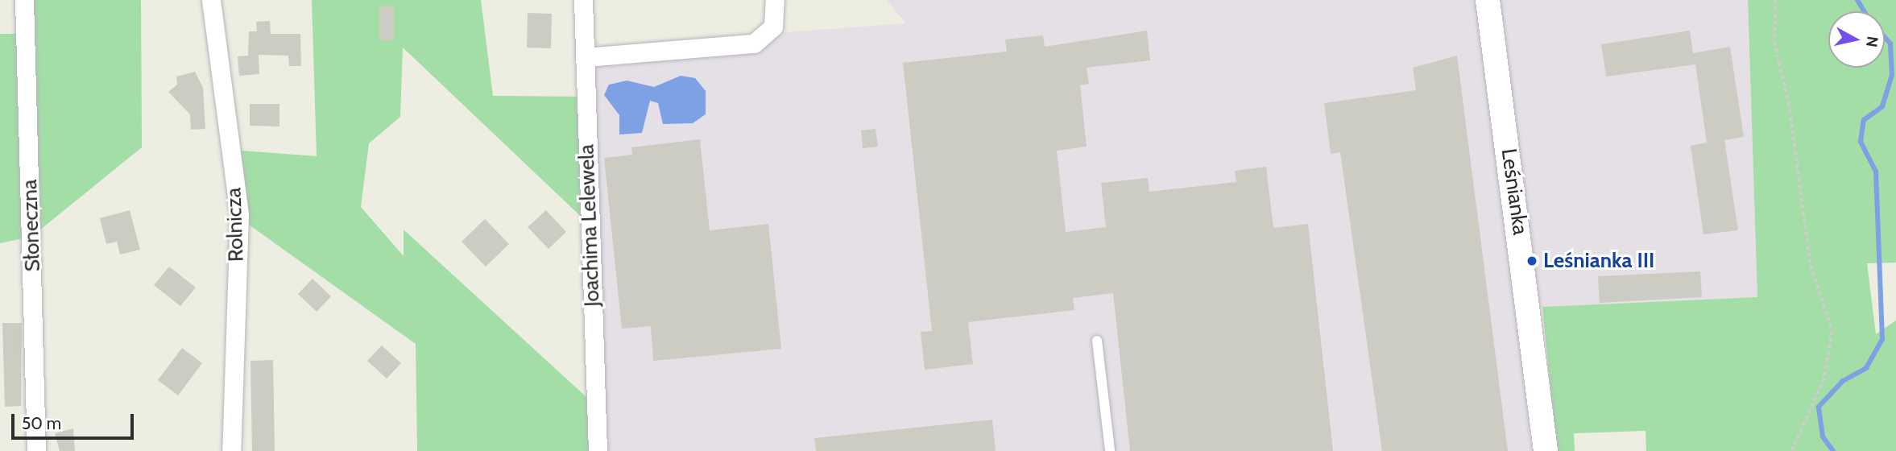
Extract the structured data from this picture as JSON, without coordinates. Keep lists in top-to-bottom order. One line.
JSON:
{"streets":{"street":["Leśnianka","Rolnicza","Słoneczna","Joachima Lelewela"]},"places":["Leśnianka III"],"scale_bar":"50 m","north":"right"}
